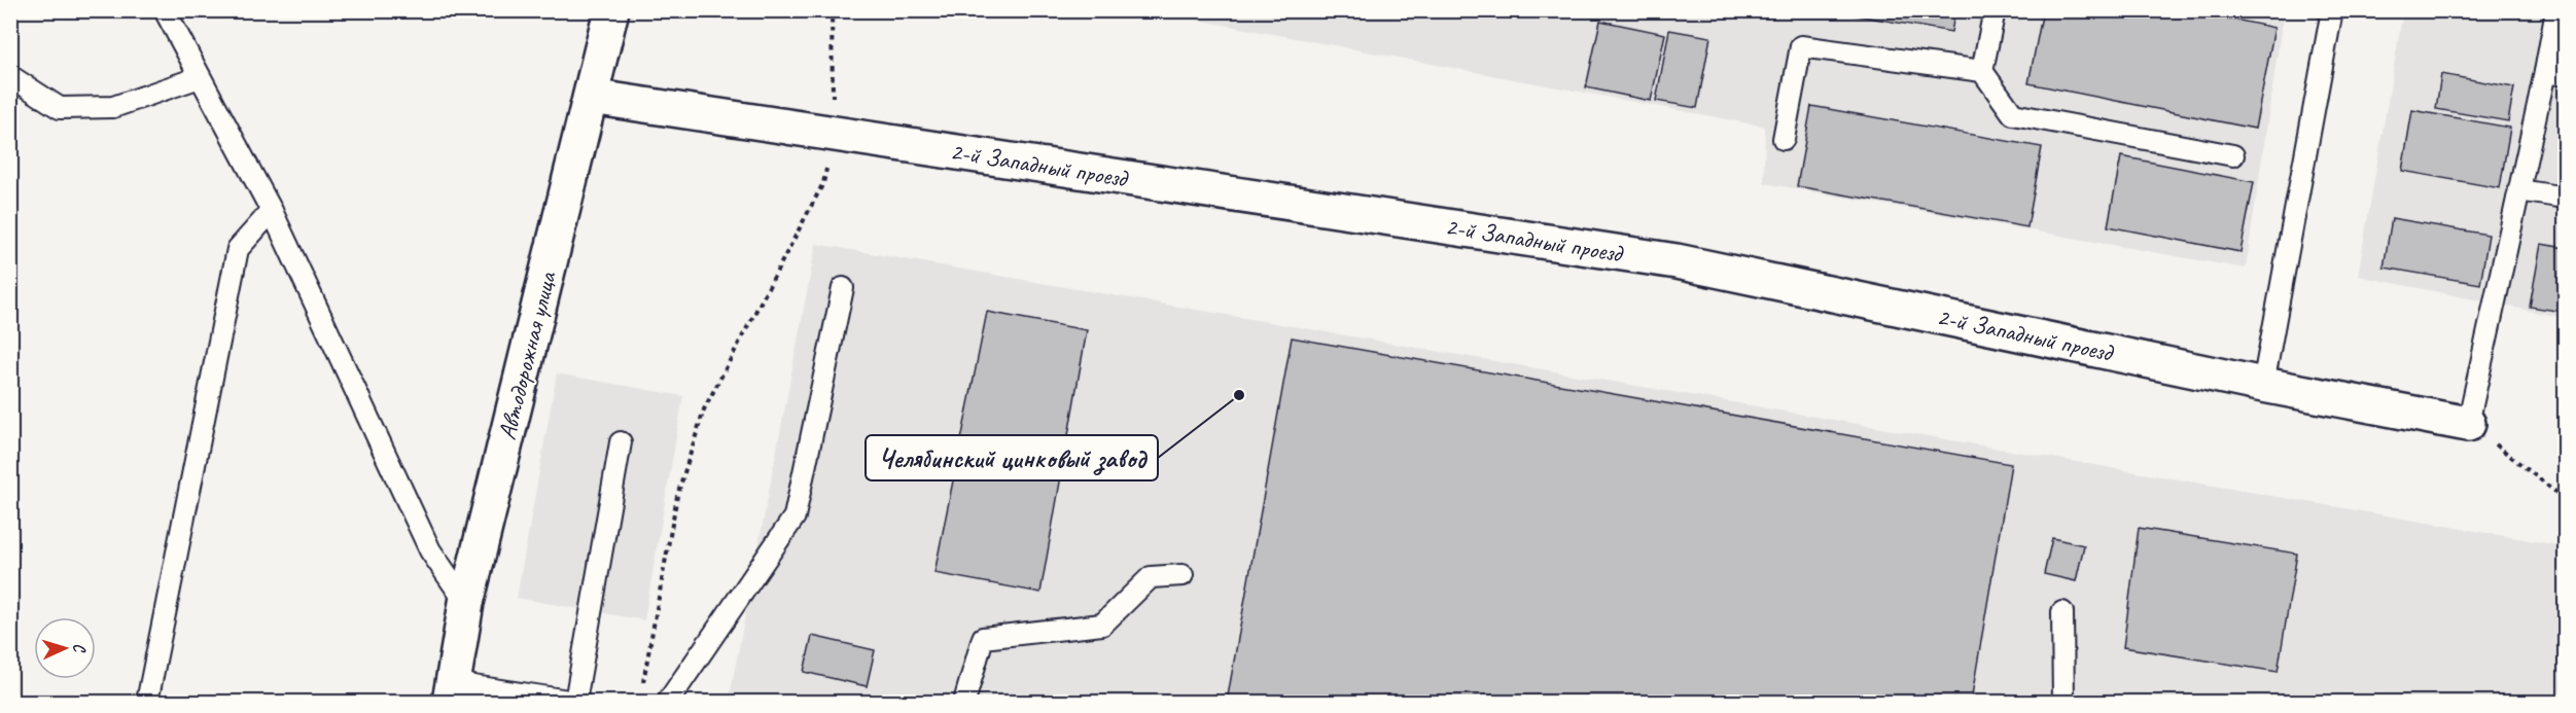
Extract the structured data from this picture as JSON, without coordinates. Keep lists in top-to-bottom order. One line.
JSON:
{"streets":{"street":["2-й Западный проезд","Автодорожная улица"]},"crossings":[["2-й Западный проезд","Автодорожная улица"]],"places":["Челябинский цинковый завод"],"north":"right"}
